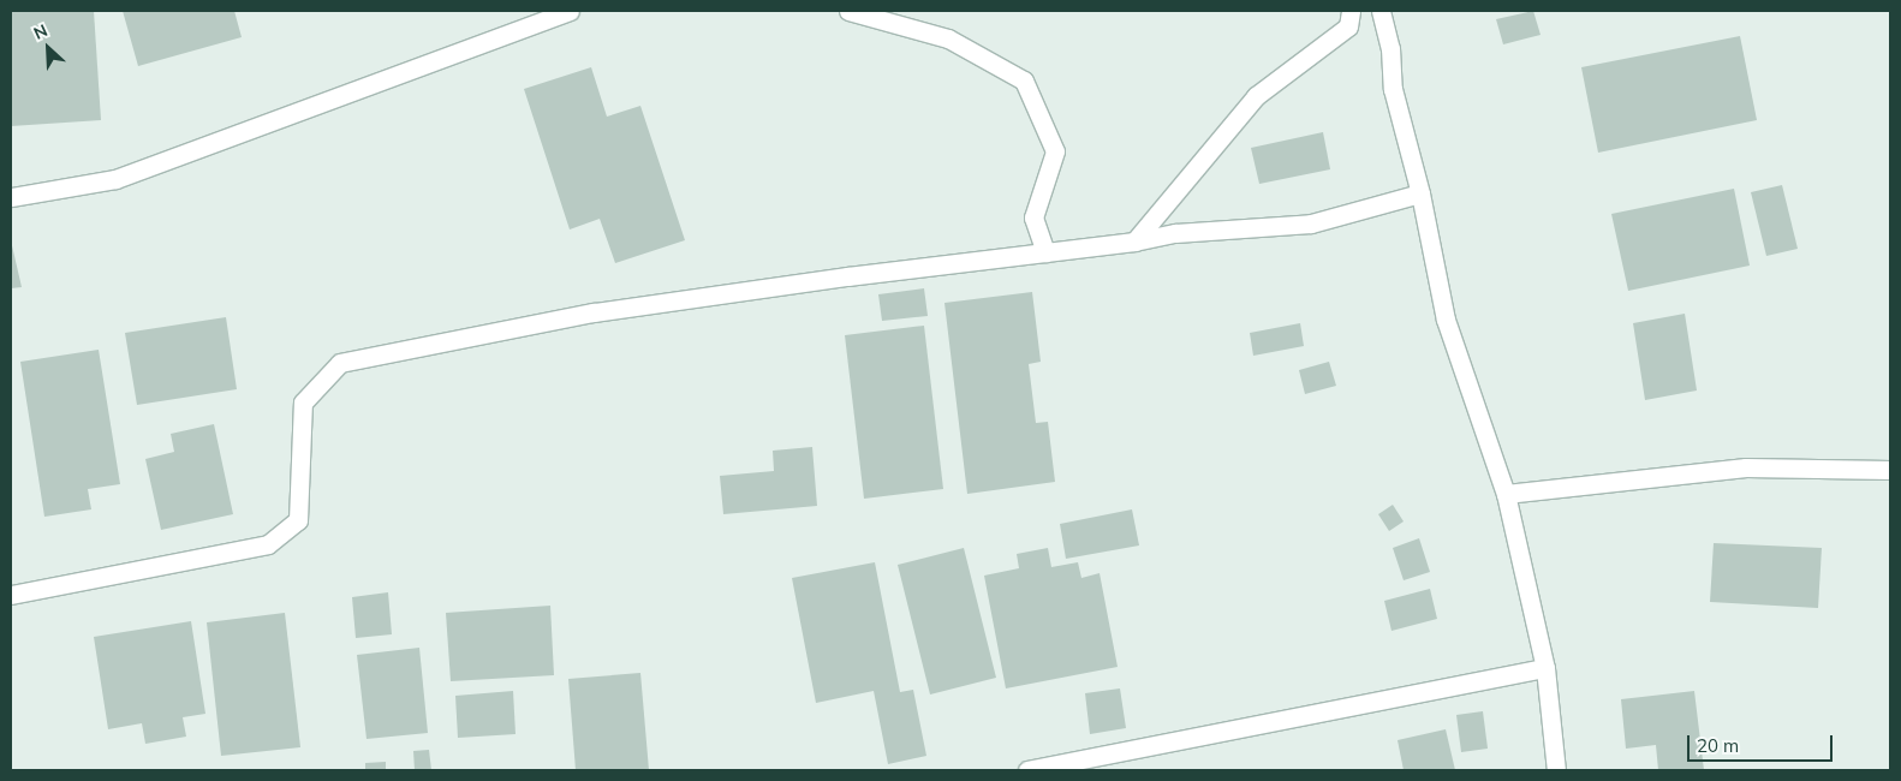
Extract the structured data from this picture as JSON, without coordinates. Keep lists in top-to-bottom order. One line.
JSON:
{"scale_bar":"20 m","north":"top left"}
